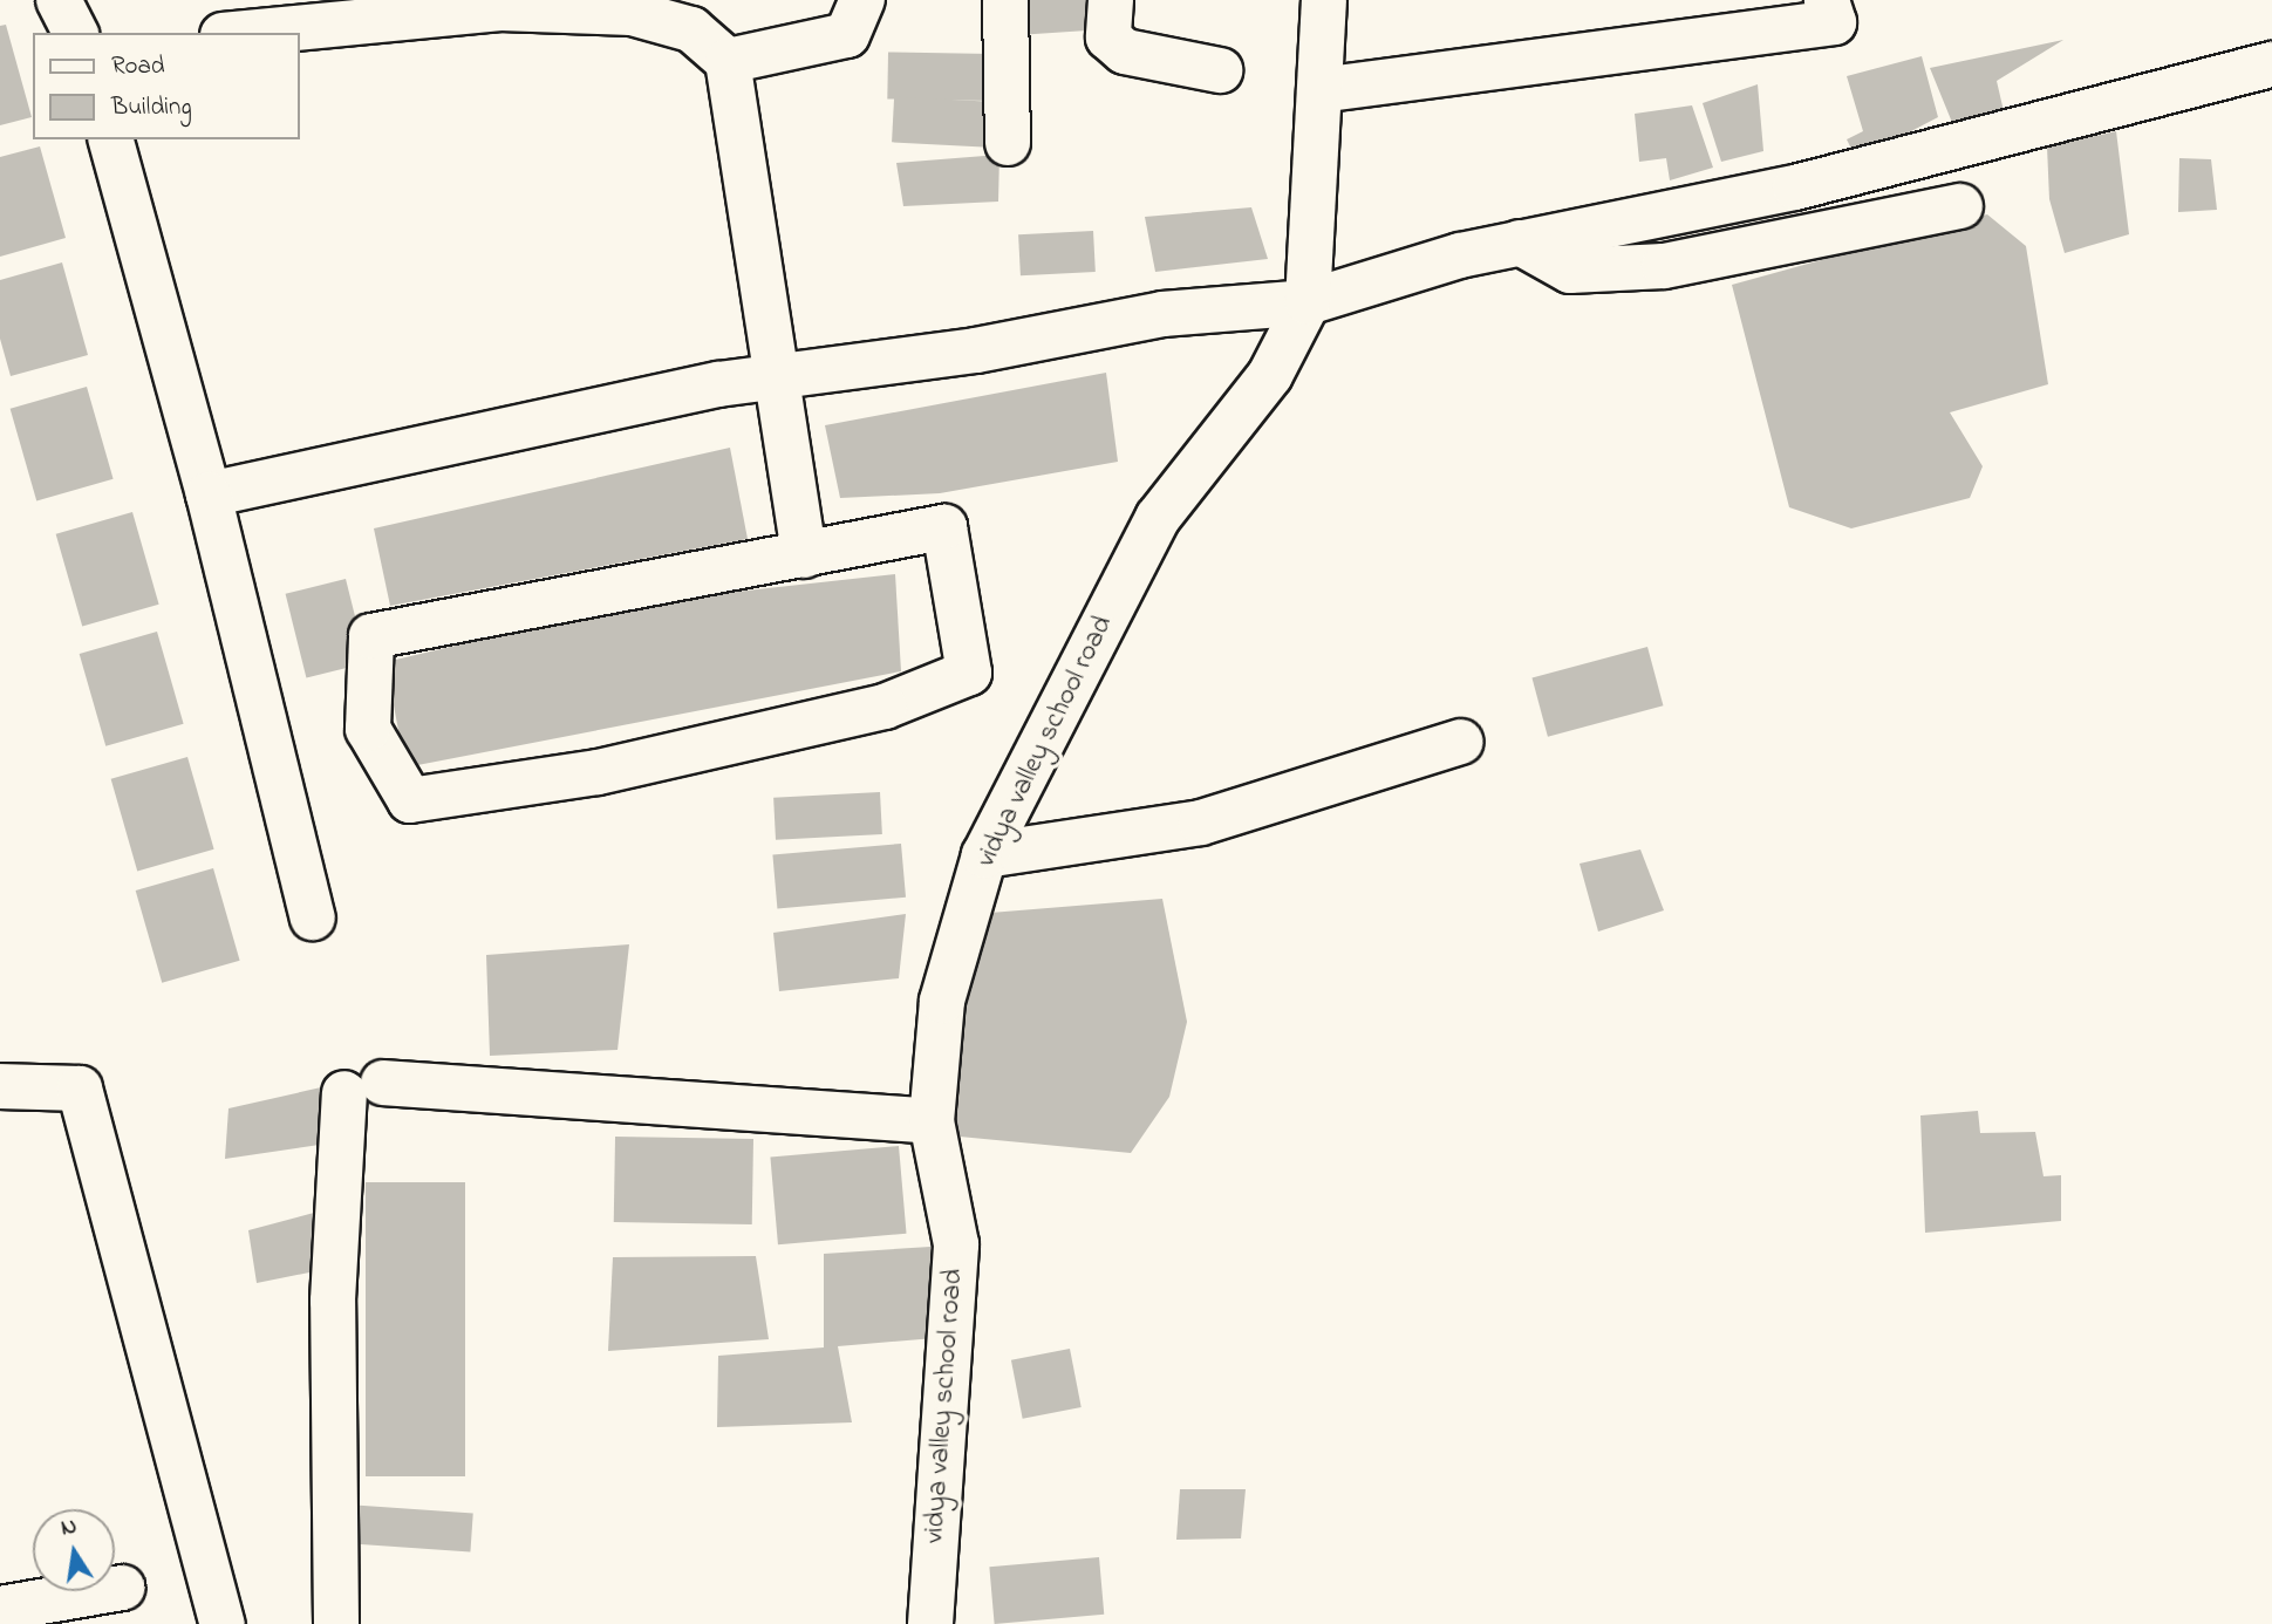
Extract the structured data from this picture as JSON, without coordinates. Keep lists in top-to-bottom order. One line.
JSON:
{"streets":{"street":["vidya valley school road"]},"legend":["Road","Building"],"north":"top"}
